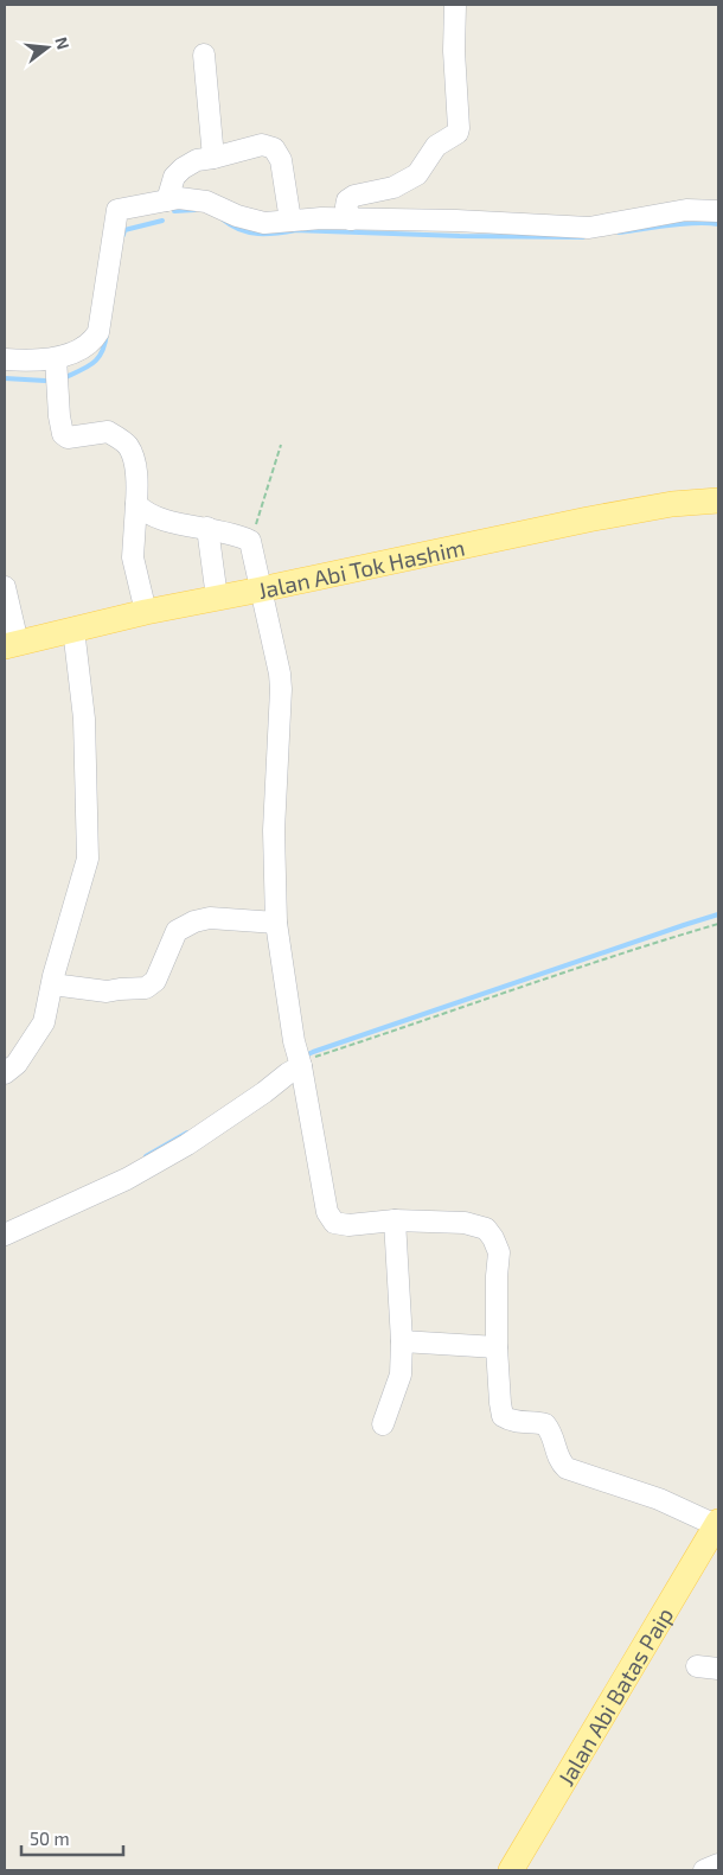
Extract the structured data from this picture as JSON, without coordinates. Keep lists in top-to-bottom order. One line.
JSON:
{"streets":{"main road":["Jalan Abi Tok Hashim","Jalan Abi Batas Paip"]},"scale_bar":"50 m","north":"right"}
